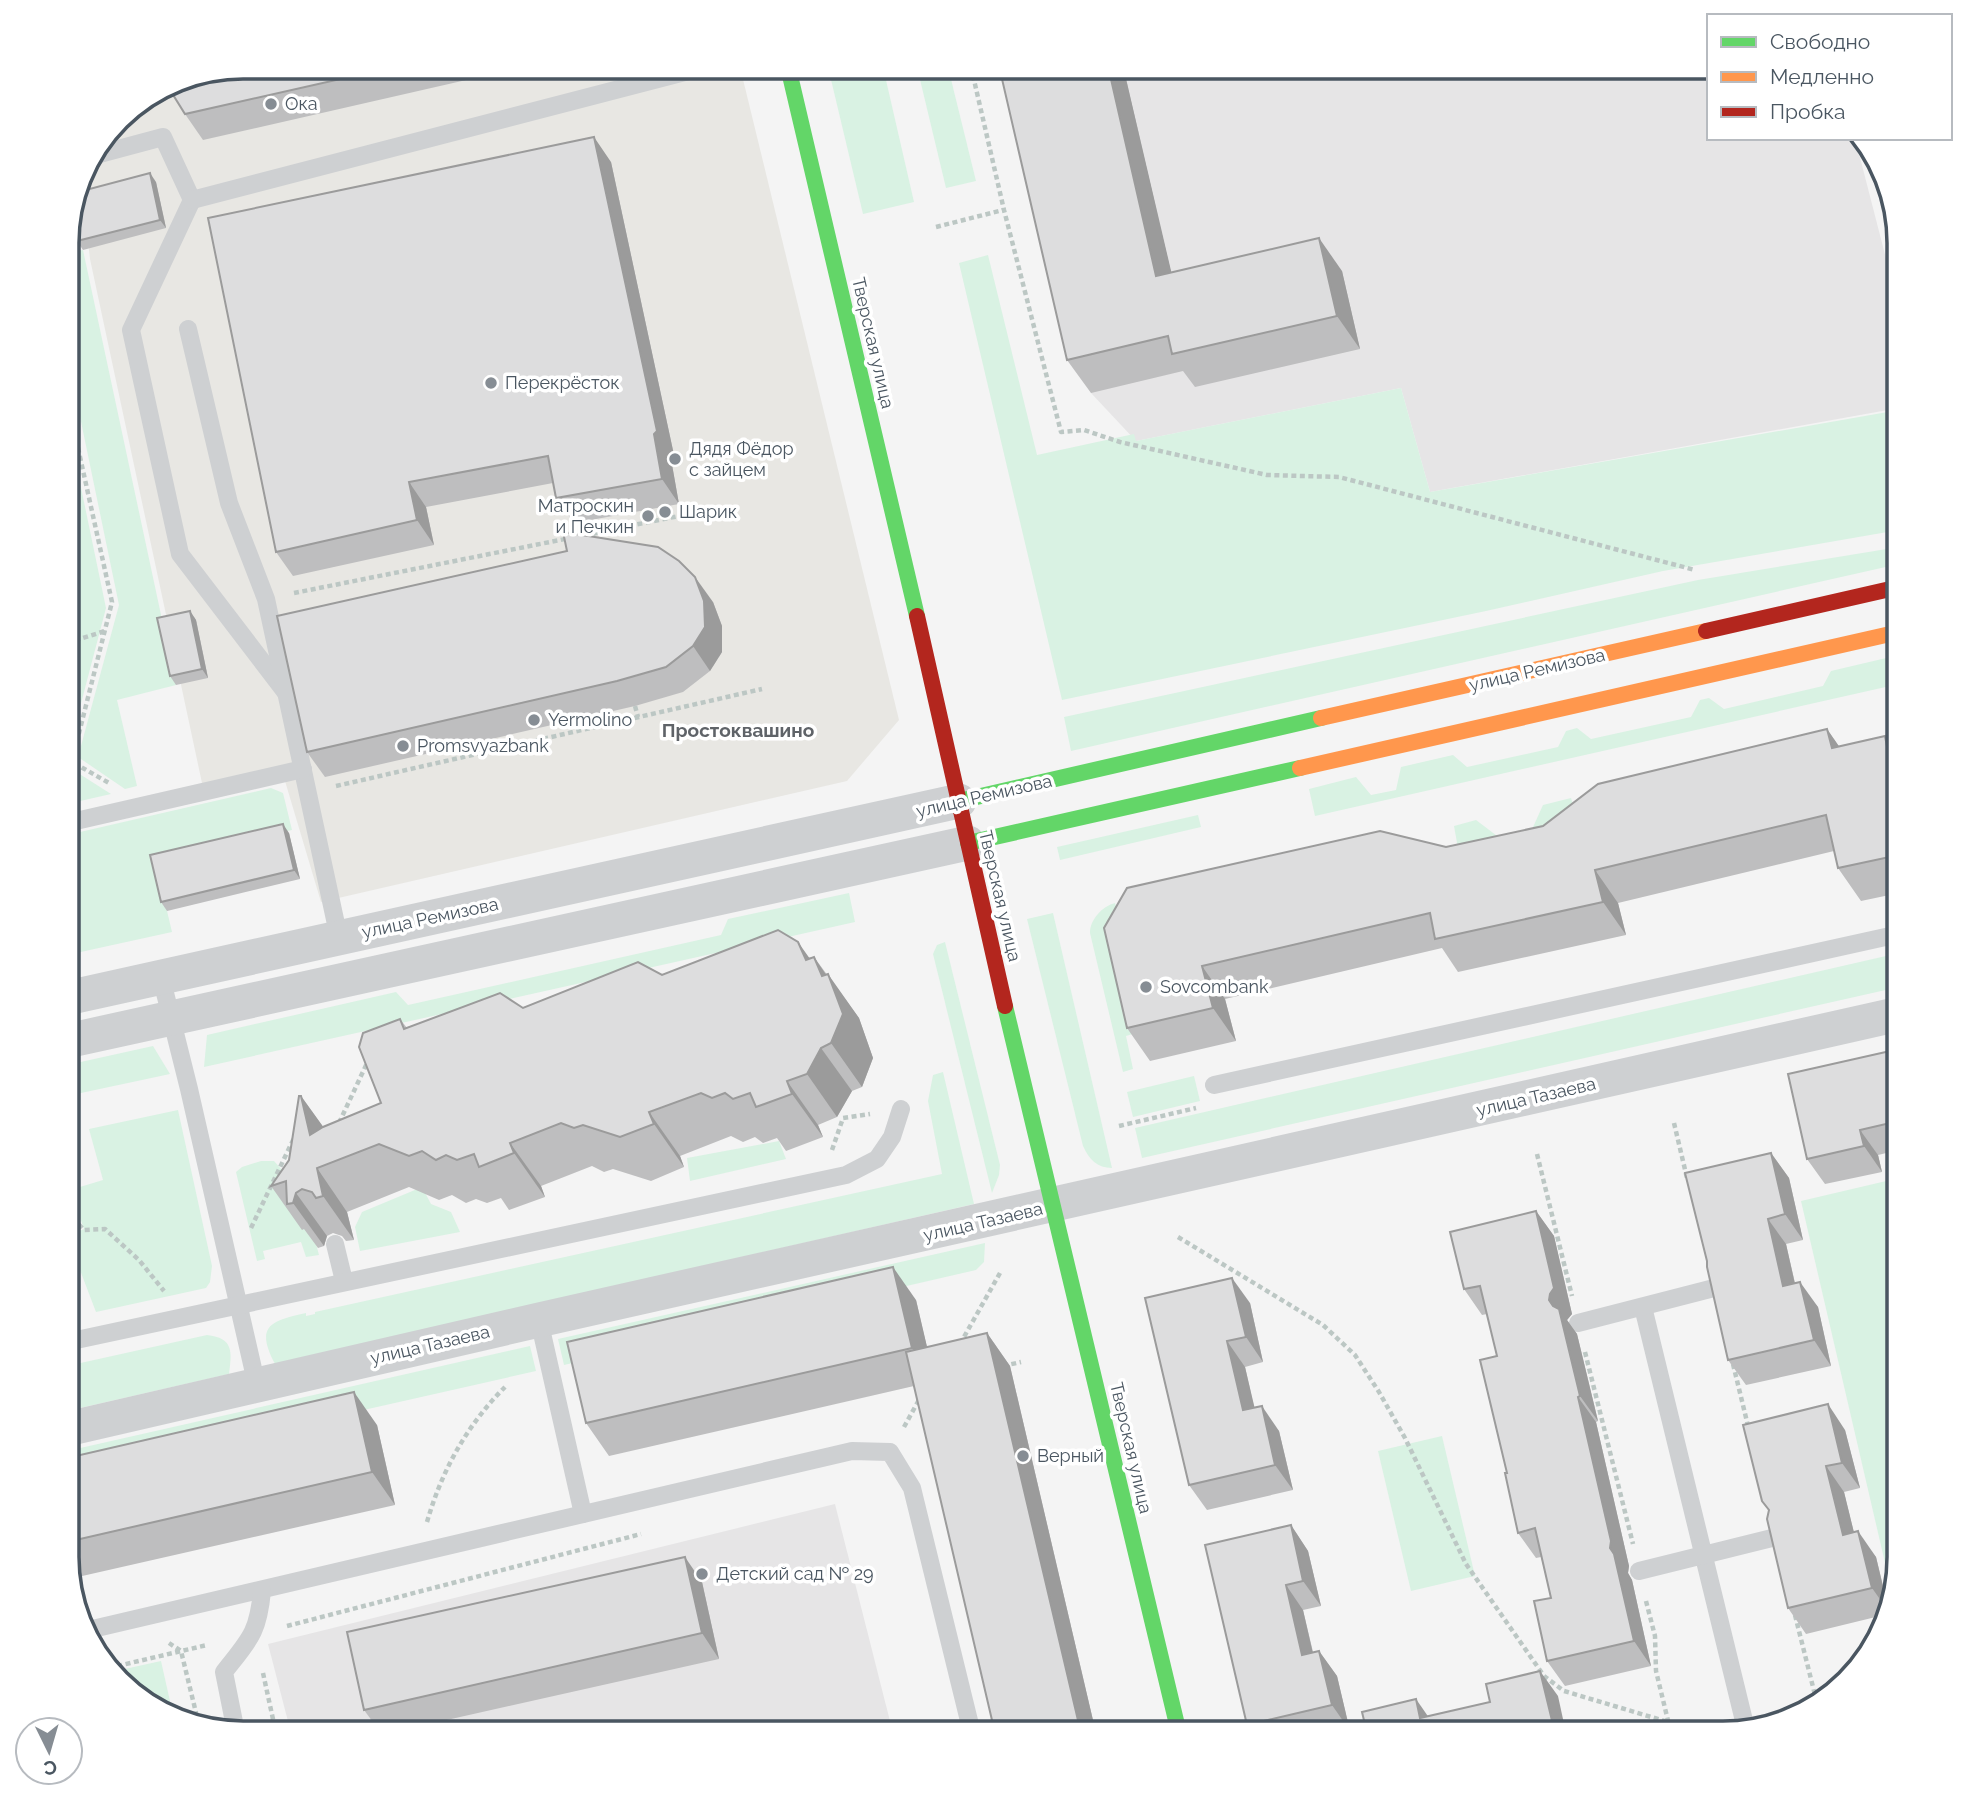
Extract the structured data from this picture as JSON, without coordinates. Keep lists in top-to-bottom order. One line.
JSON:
{"streets":{"main road":["Тверская улица","улица Ремизова"],"street":["улица Тазаева"]},"crossings":[["Тверская улица","улица Ремизова"],["Тверская улица","улица Тазаева"]],"districts":["Простоквашино"],"places":["Ока","Перекрёсток","Дядя Фёдор с зайцем","Шарик","Матроскин и Печкин","Yermolino","Promsvyazbank","Sovcombank","Верный","Детский сад № 29"],"legend":["Свободно","Медленно","Пробка"],"north":"bottom"}
